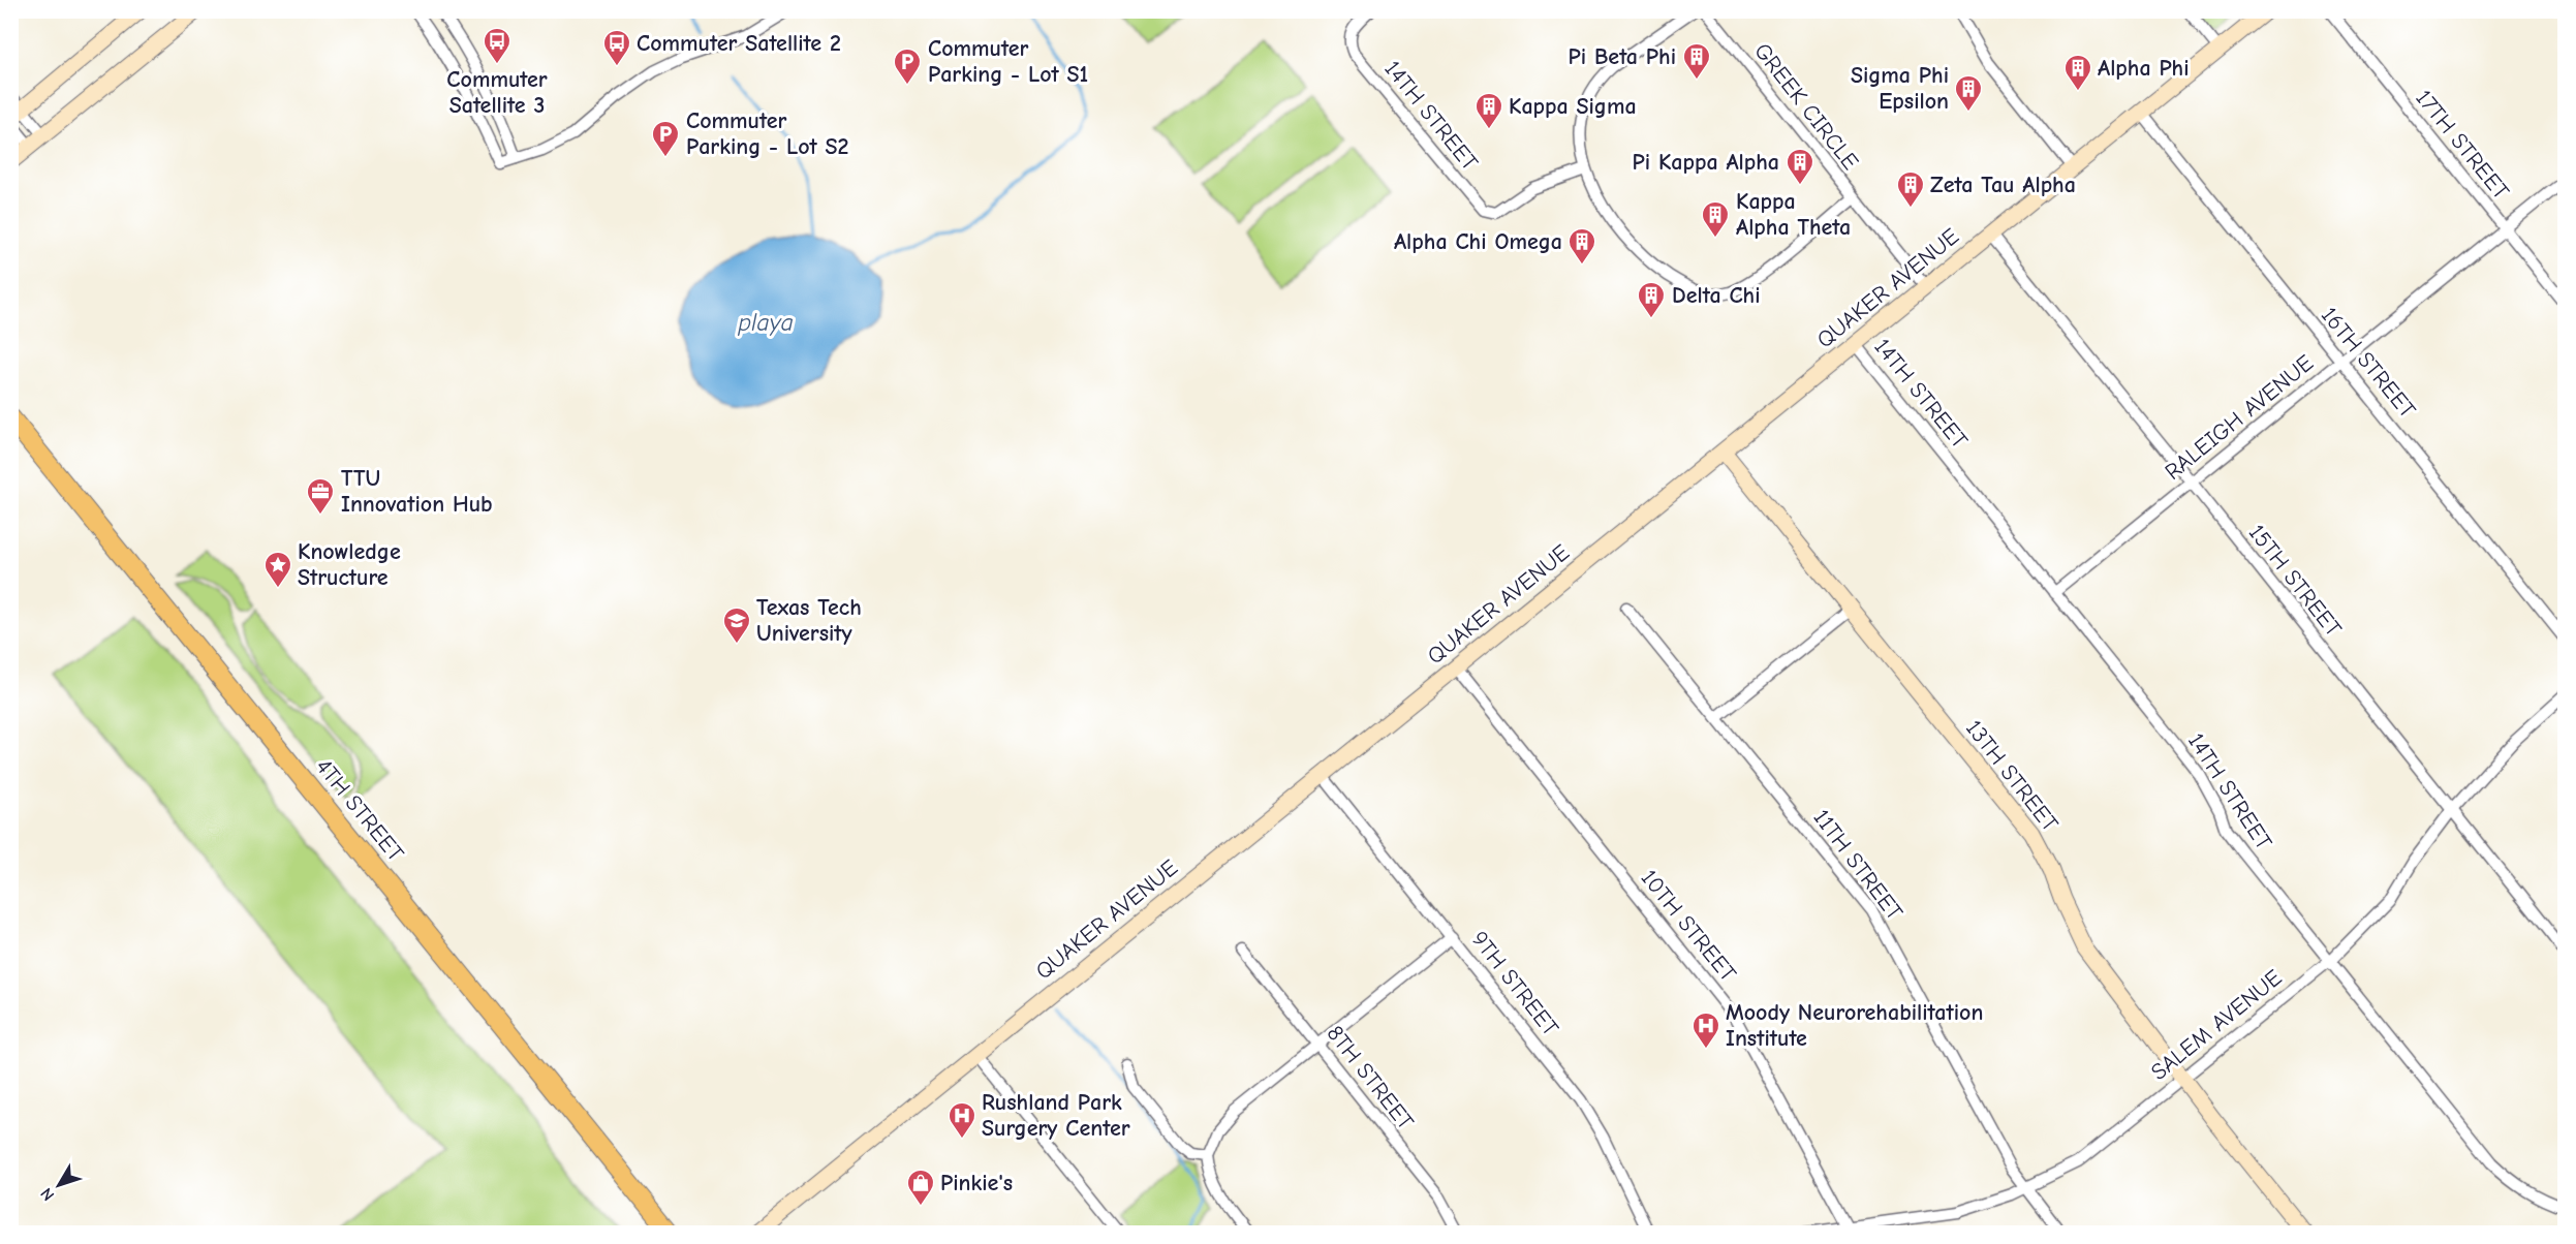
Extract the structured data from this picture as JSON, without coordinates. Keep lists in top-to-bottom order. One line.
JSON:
{"streets":{"main road":["QUAKER AVENUE","13TH STREET","4TH STREET"],"street":["GREEK CIRCLE","14TH STREET","17TH STREET","16TH STREET","RALEIGH AVENUE","15TH STREET","11TH STREET","10TH STREET","9TH STREET","SALEM AVENUE","8TH STREET"]},"crossings":[["GREEK CIRCLE","14TH STREET"],["GREEK CIRCLE","QUAKER AVENUE"],["14TH STREET","QUAKER AVENUE"],["14TH STREET","RALEIGH AVENUE"],["14TH STREET","SALEM AVENUE"],["17TH STREET","RALEIGH AVENUE"],["QUAKER AVENUE","16TH STREET"],["QUAKER AVENUE","15TH STREET"],["QUAKER AVENUE","13TH STREET"],["QUAKER AVENUE","10TH STREET"],["QUAKER AVENUE","9TH STREET"],["16TH STREET","RALEIGH AVENUE"],["RALEIGH AVENUE","15TH STREET"],["15TH STREET","SALEM AVENUE"],["13TH STREET","SALEM AVENUE"],["11TH STREET","SALEM AVENUE"],["10TH STREET","SALEM AVENUE"]],"water":["playa"],"places":{"bus stop":["Commuter Satellite 3","Commuter Satellite 2"],"building":["Pi Beta Phi","Alpha Phi","Sigma Phi Epsilon","Kappa Sigma","Pi Kappa Alpha","Zeta Tau Alpha","Kappa Alpha Theta","Alpha Chi Omega","Delta Chi"],"parking":["Commuter Parking - Lot S1","Commuter Parking - Lot S2"],"office":["TTU Innovation Hub"],"place":["Knowledge Structure"],"school or university":["Texas Tech University"],"hospital":["Moody Neurorehabilitation Institute","Rushland Park Surgery Center"],"shop":["Pinkie's"]},"north":"bottom left"}
